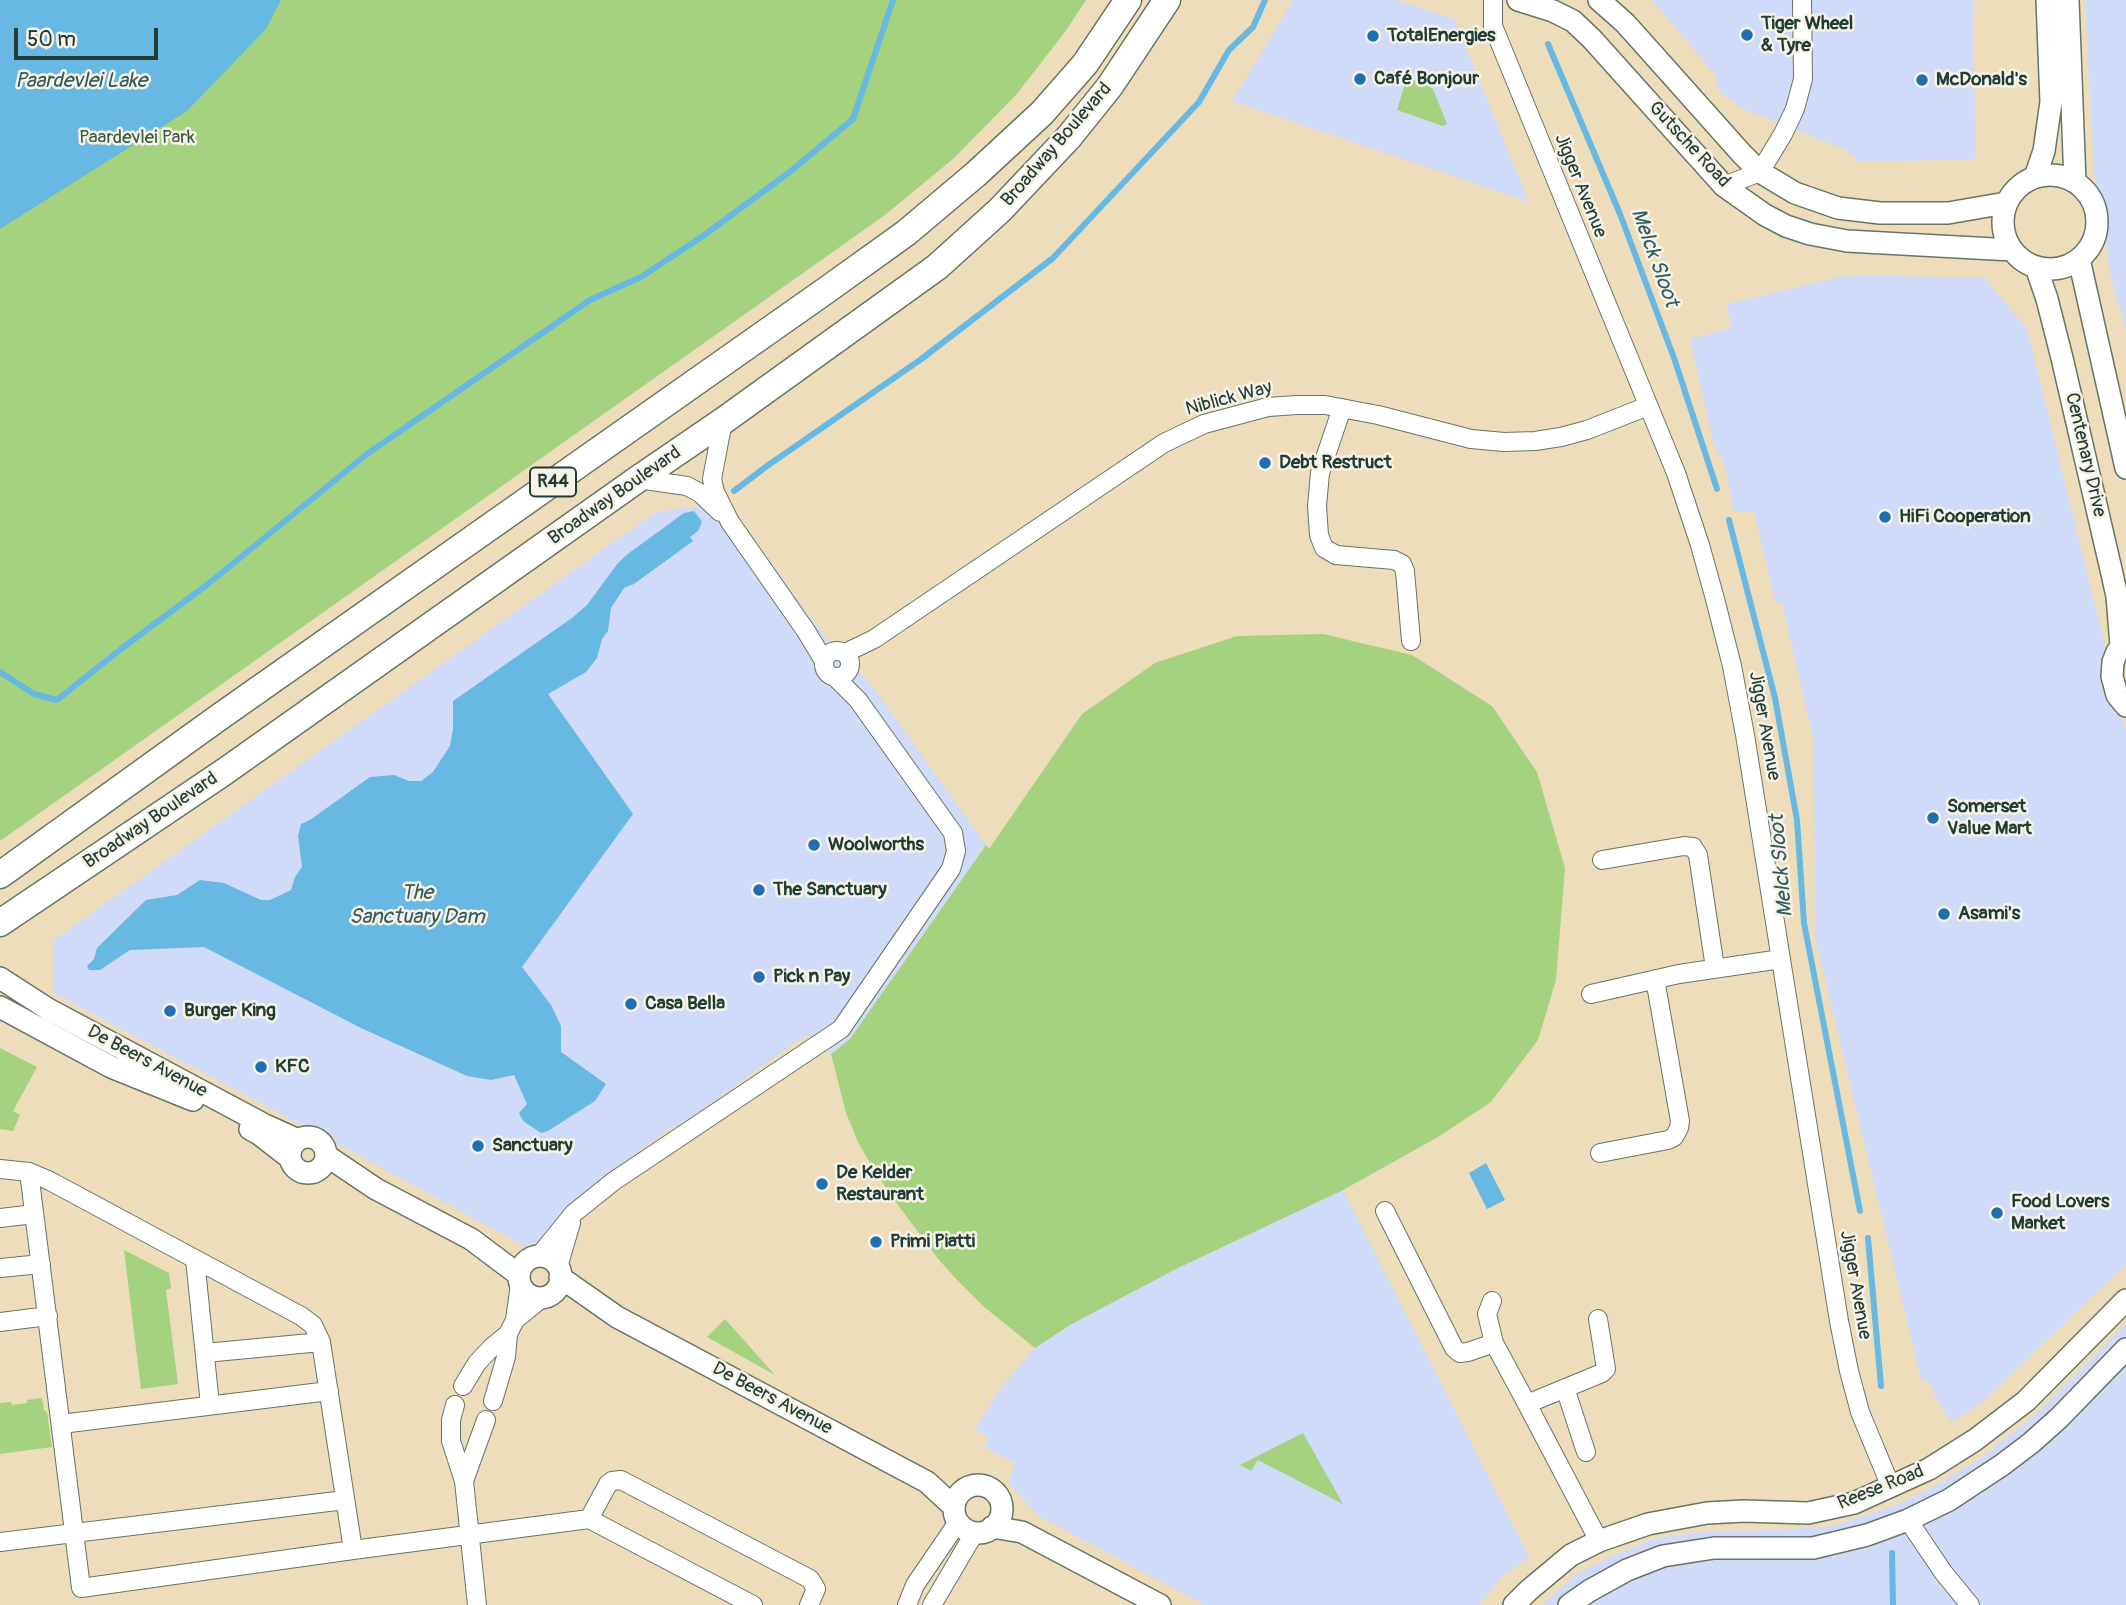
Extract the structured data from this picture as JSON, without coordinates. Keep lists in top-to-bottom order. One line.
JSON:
{"streets":{"main road":["Broadway Boulevard","R44"],"street":["Gutsche Road","Jigger Avenue","Niblick Way","Centenary Drive","De Beers Avenue","Reese Road"]},"crossings":[["Gutsche Road","Centenary Drive"],["Jigger Avenue","Niblick Way"],["Jigger Avenue","Reese Road"]],"water":["Paardevlei Lake","Melck Sloot","The Sanctuary Dam"],"parks":["Paardevlei Park"],"places":["Tiger Wheel & Tyre","TotalEnergies","Café Bonjour","McDonald's","Debt Restruct","HiFi Cooperation","Somerset Value Mart","Woolworths","The Sanctuary","Asami's","Pick n Pay","Casa Bella","Burger King","KFC","Sanctuary","De Kelder Restaurant","Food Lovers Market","Primi Piatti"],"scale_bar":"50 m"}
